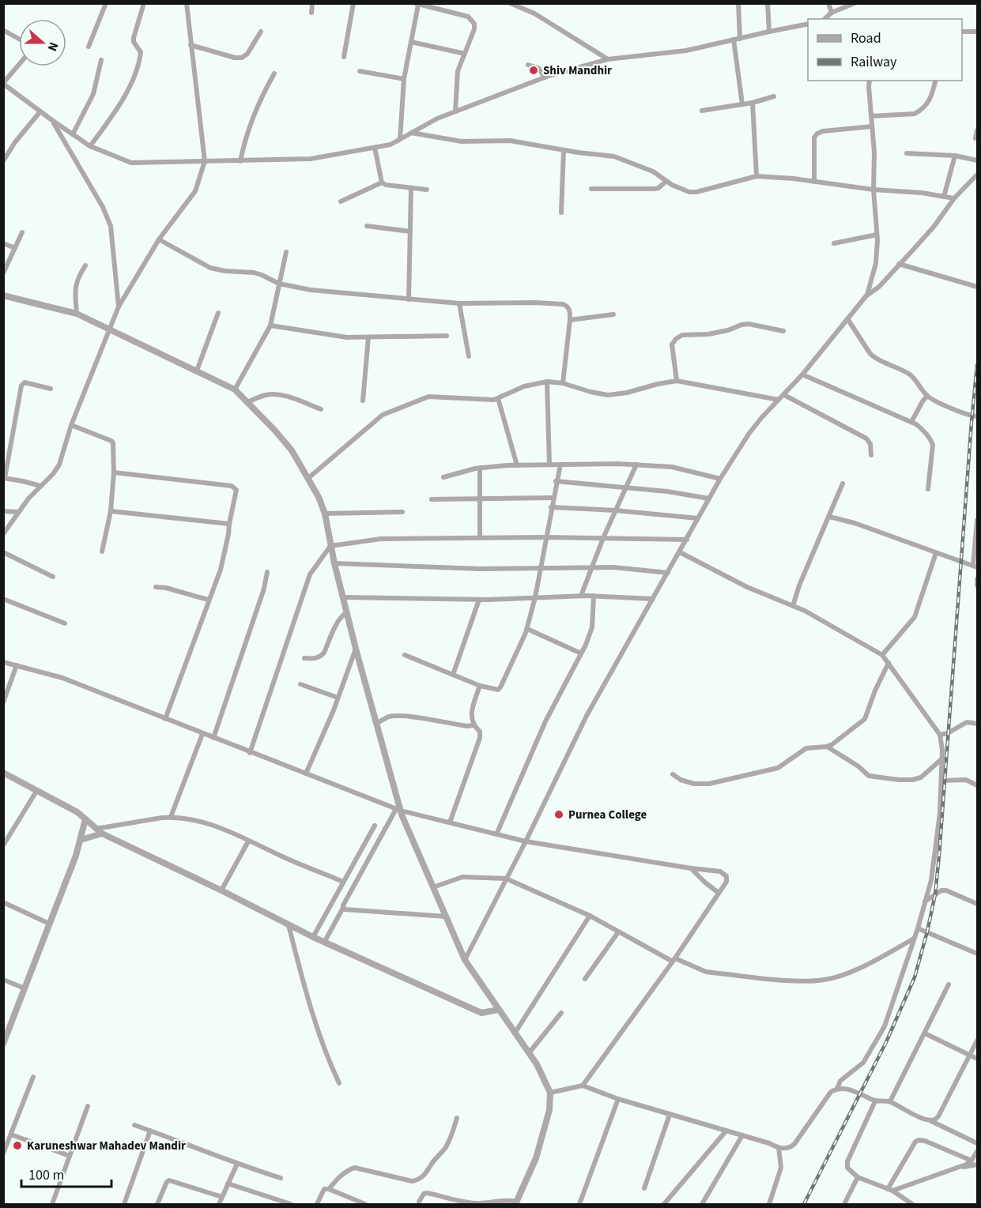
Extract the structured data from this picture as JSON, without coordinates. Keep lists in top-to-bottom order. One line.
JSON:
{"places":["Shiv Mandhir","Purnea College","Karuneshwar Mahadev Mandir"],"legend":["Road","Railway"],"scale_bar":"100 m","north":"right"}
